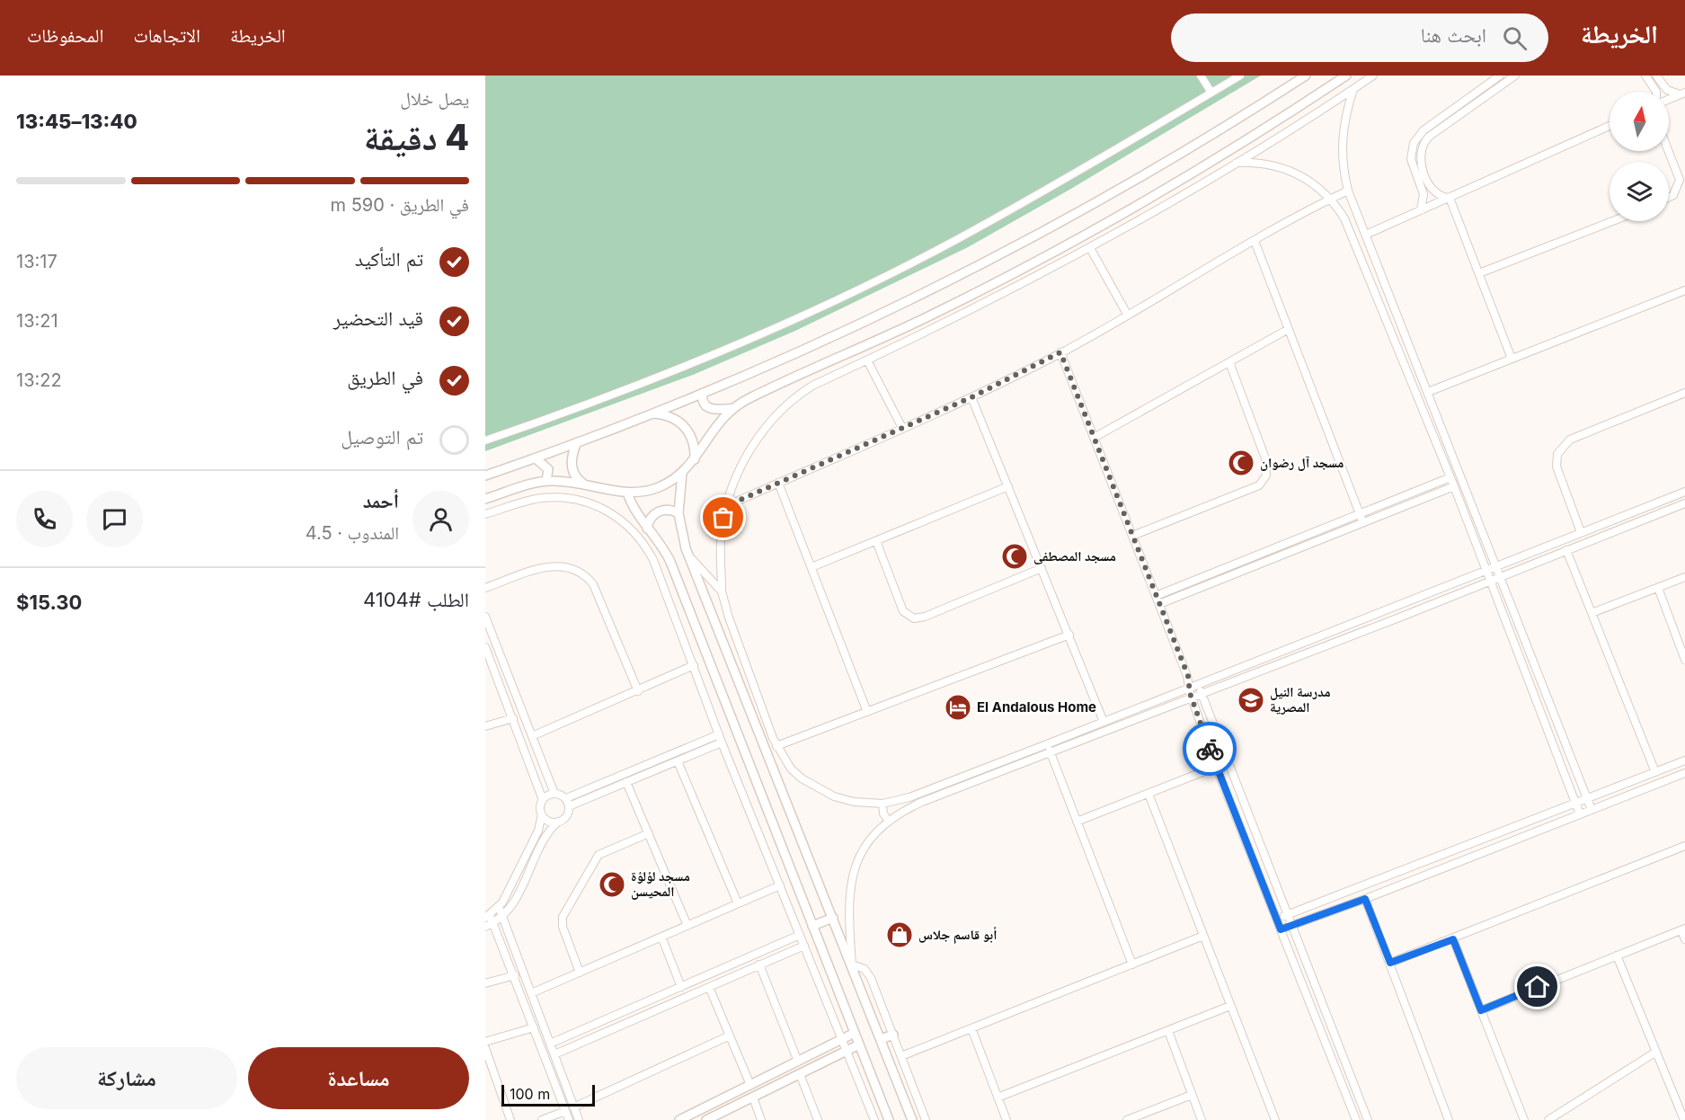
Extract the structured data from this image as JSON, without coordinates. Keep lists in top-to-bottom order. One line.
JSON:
{"places":{"mosque":["مسجد آل رضوان","مسجد المصطفى","مسجد لؤلؤة المحيسن"],"school or university":["مدرسة النيل المصرية"],"hotel":["El Andalous Home"],"shop":["أبو قاسم جلاس"]},"scale_bar":"100 m","north":"top","page":{"header":"الخريطة","search":"ابحث هنا","nav":["الخريطة","الاتجاهات","المحفوظات"],"heading":["4 دقيقة","يصل خلال","13:40–13:45"],"panel":["أحمد","المندوب · 4.5","الطلب #4104","$15.30"],"bar":"في الطريق · 590 m","list":[["تم التأكيد","13:17"],["قيد التحضير","13:21"],["في الطريق","13:22"],"تم التوصيل"],"buttons":["مساعدة","مشاركة"],"scale":"100 m"}}
